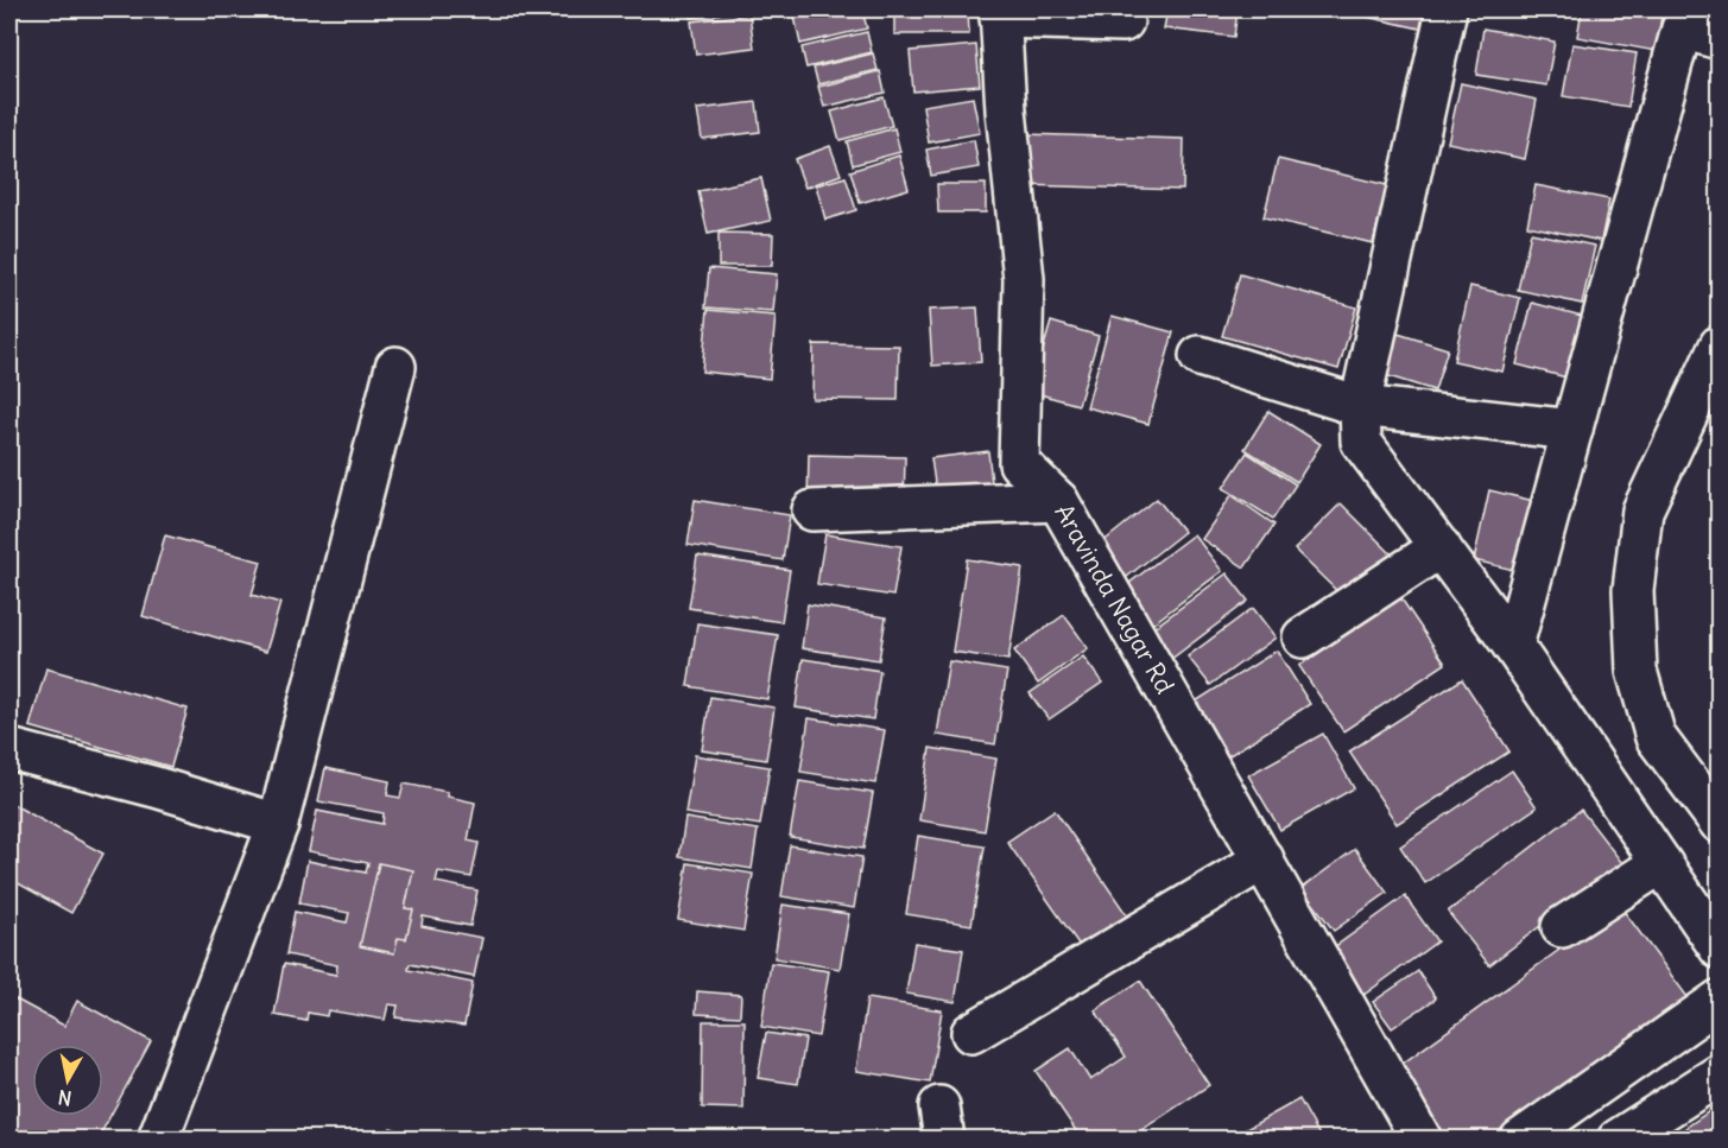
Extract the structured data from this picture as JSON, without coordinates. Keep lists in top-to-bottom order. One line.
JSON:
{"streets":{"street":["Aravinda Nagar Rd"]},"north":"bottom"}
